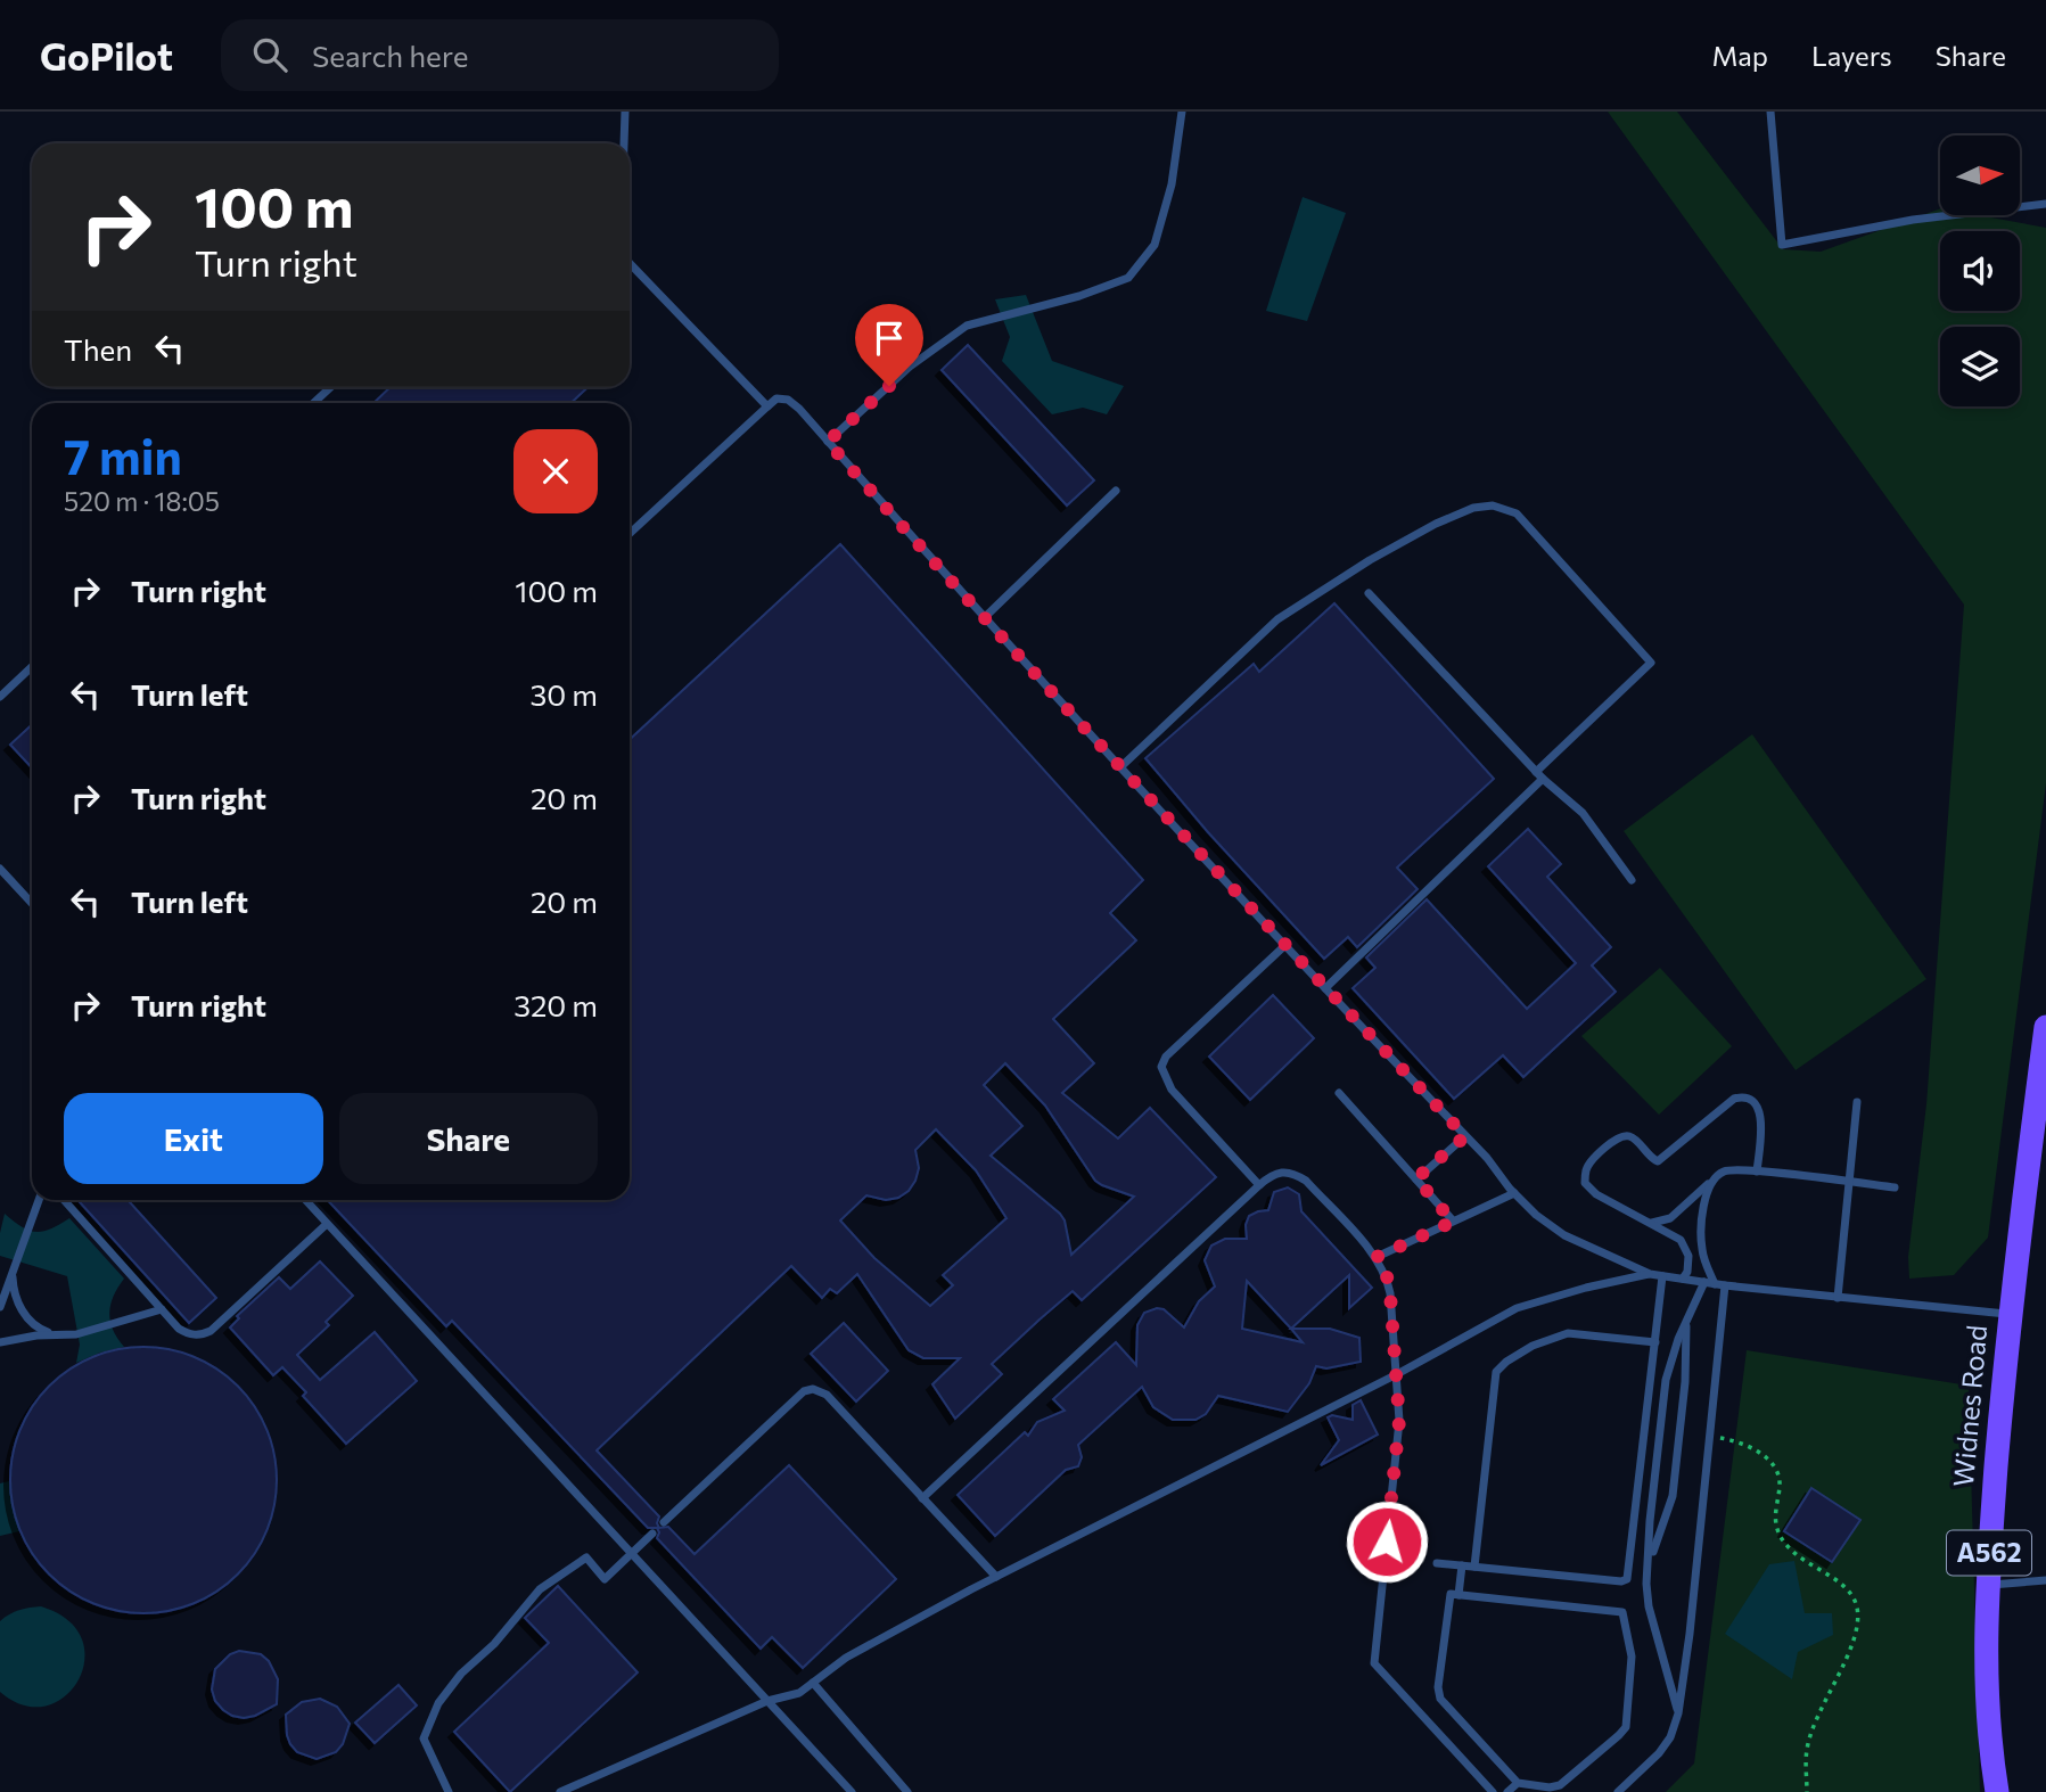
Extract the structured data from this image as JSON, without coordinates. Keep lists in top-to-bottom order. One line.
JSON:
{"streets":{"main road":["Widnes Road","A562"]},"north":"right","page":{"header":"GoPilot","search":"Search here","nav":["Map","Layers","Share"],"turn":["100 m","Turn right"],"then":"Then","heading":["7 min","520 m · 18:05"],"list":[{"name":"Turn right","value":"100 m"},{"name":"Turn left","value":"30 m"},{"name":"Turn right","value":"20 m"},{"name":"Turn left","value":"20 m"},{"name":"Turn right","value":"320 m"}],"buttons":["Exit","Share"]}}
